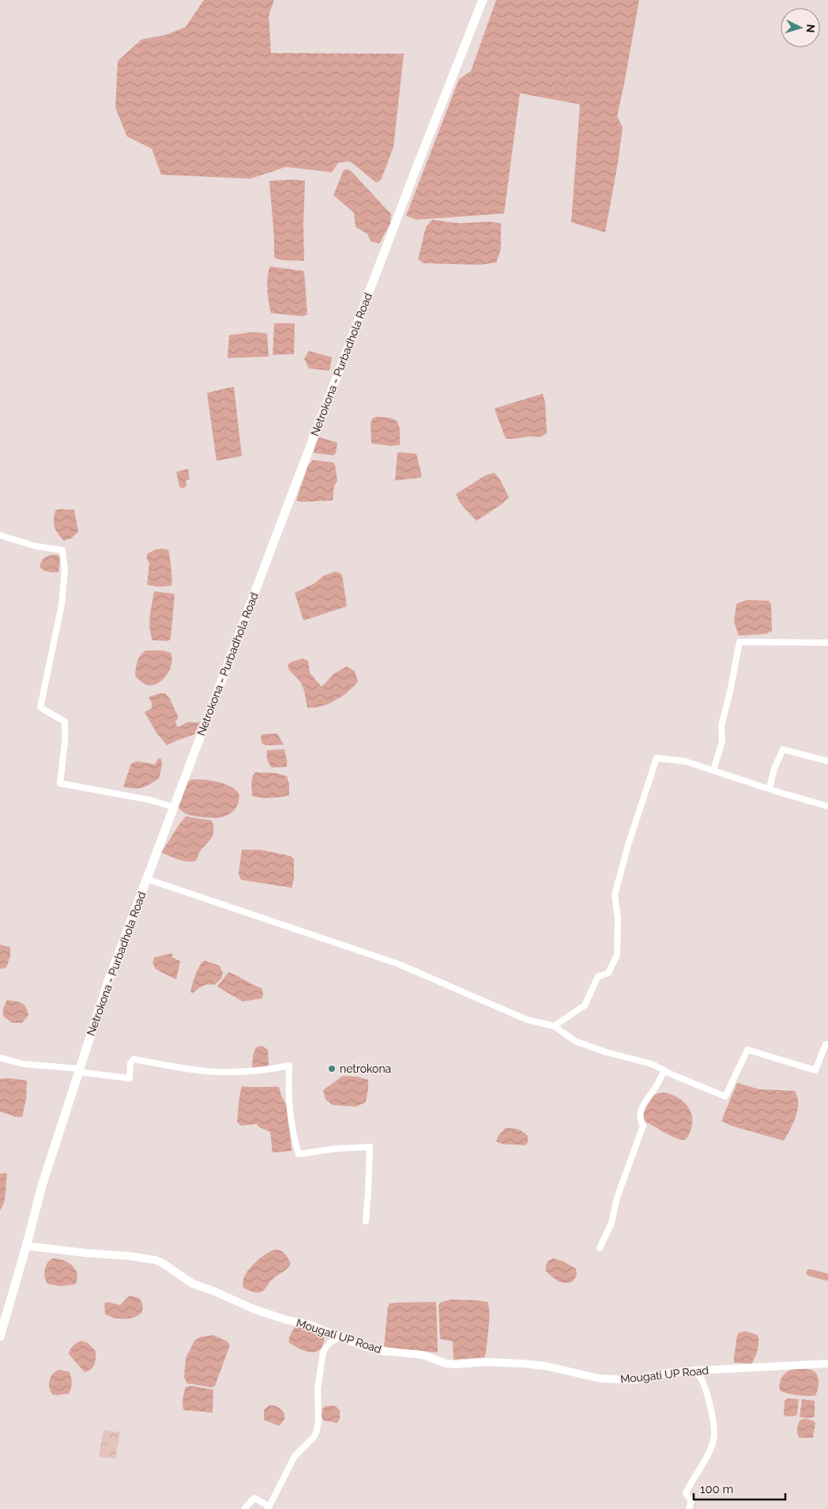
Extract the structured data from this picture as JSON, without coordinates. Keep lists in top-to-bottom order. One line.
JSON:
{"streets":{"main road":["Netrokona - Purbadhola Road"],"street":["Mougati UP Road"]},"crossings":[["Netrokona - Purbadhola Road","Mougati UP Road"]],"places":["netrokona"],"scale_bar":"100 m","north":"right"}
